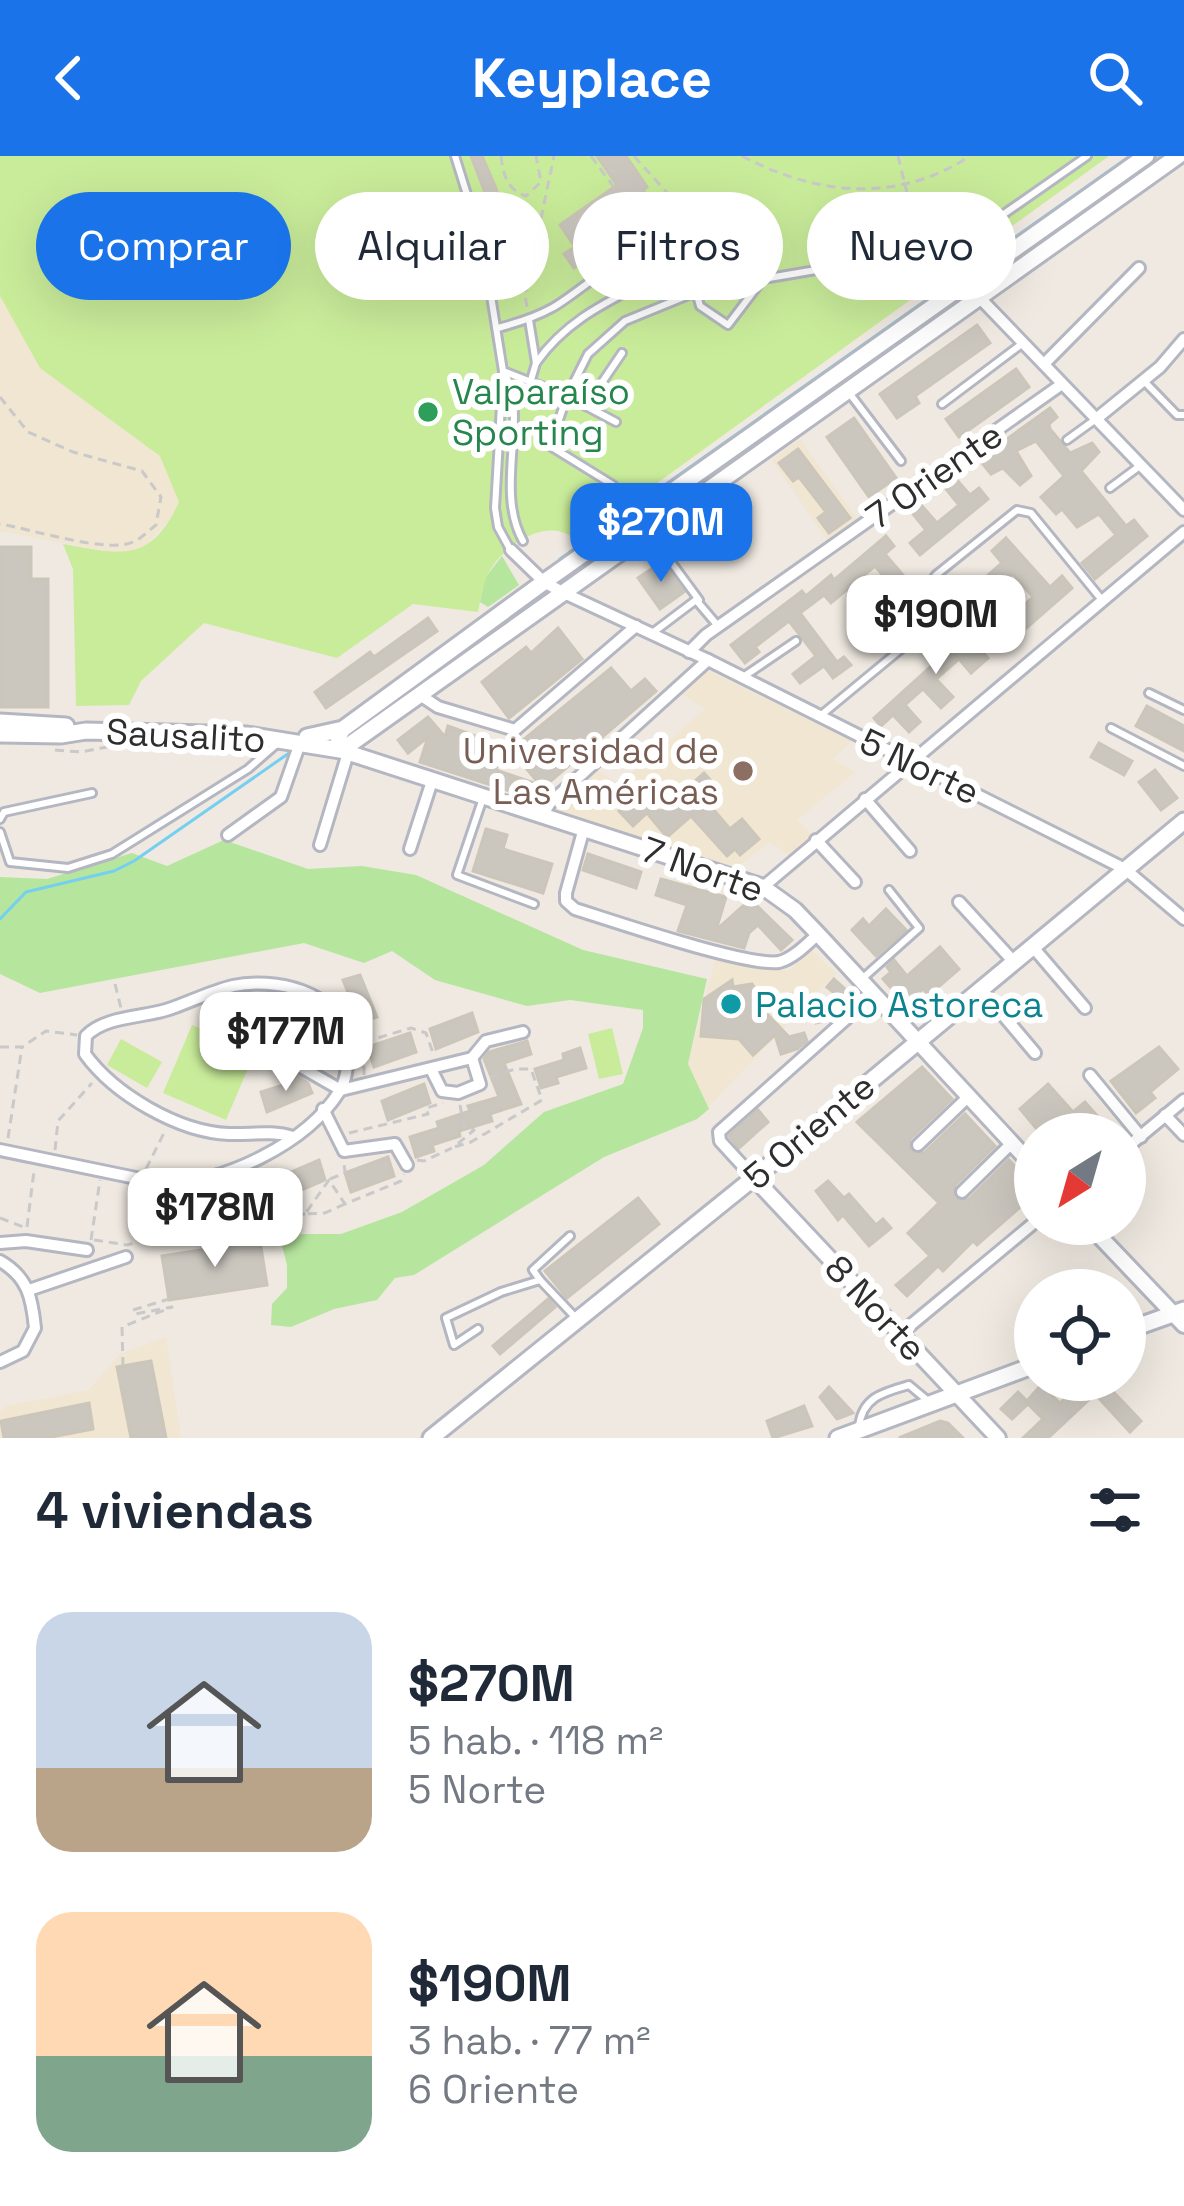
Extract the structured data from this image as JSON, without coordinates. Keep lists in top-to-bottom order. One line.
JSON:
{"streets":{"main road":["Sausalito","5 Oriente"],"street":["7 Oriente","5 Norte","7 Norte","8 Norte"]},"crossings":[["7 Oriente","5 Norte"],["Sausalito","7 Norte"],["5 Norte","5 Oriente"],["7 Norte","5 Oriente"],["5 Oriente","8 Norte"]],"places":["Valparaíso Sporting","Universidad de Las Américas","Palacio Astoreca"],"north":"bottom left","page":{"header":"Keyplace","chip":["Comprar","Alquilar","Filtros","Nuevo"],"price":["$270M","$190M","$177M","$178M"],"heading":"4 viviendas","list":[{"name":"$270M","note":"5 hab. · 118 m² · 5 Norte"},{"name":"$190M","note":"3 hab. · 77 m² · 6 Oriente"}]}}
